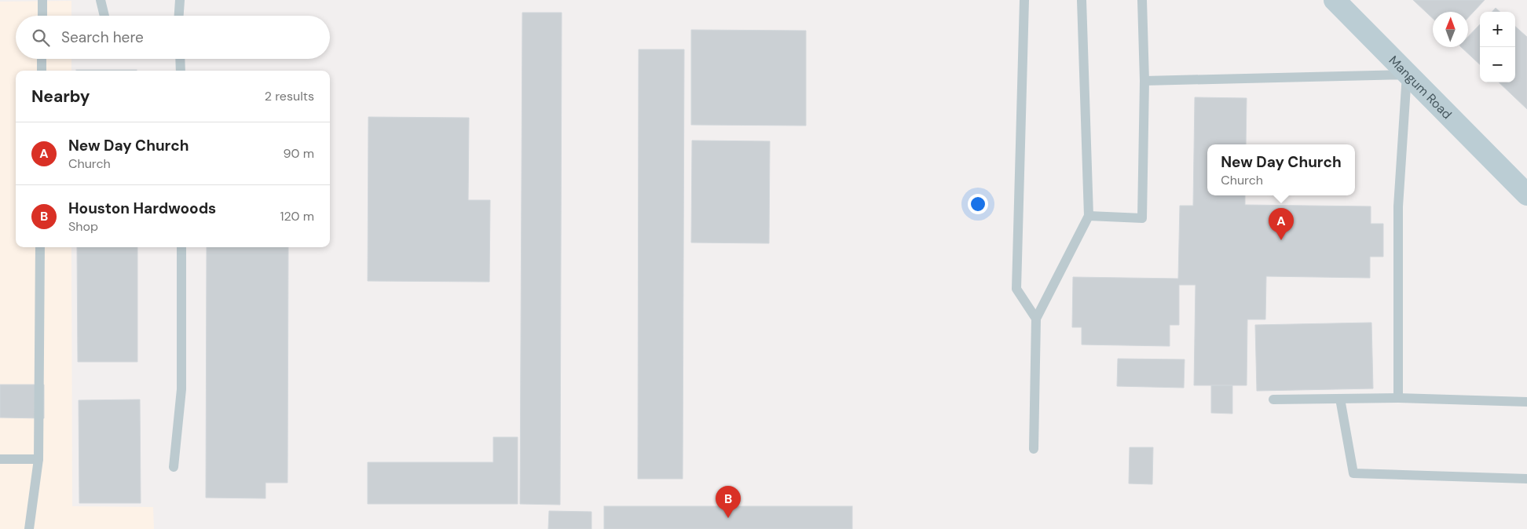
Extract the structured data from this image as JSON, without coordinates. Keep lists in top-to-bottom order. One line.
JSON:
{"streets":{"street":["Mangum Road"]},"north":"top","page":{"map_buttons":["+","−"],"search":"Search here","heading":["Nearby","2 results"],"list":[{"mark":"A","name":"New Day Church","note":"Church","value":"90 m"},{"mark":"B","name":"Houston Hardwoods","note":"Shop","value":"120 m"}],"popup":["New Day Church","Church"],"pins":["A","B"]}}
